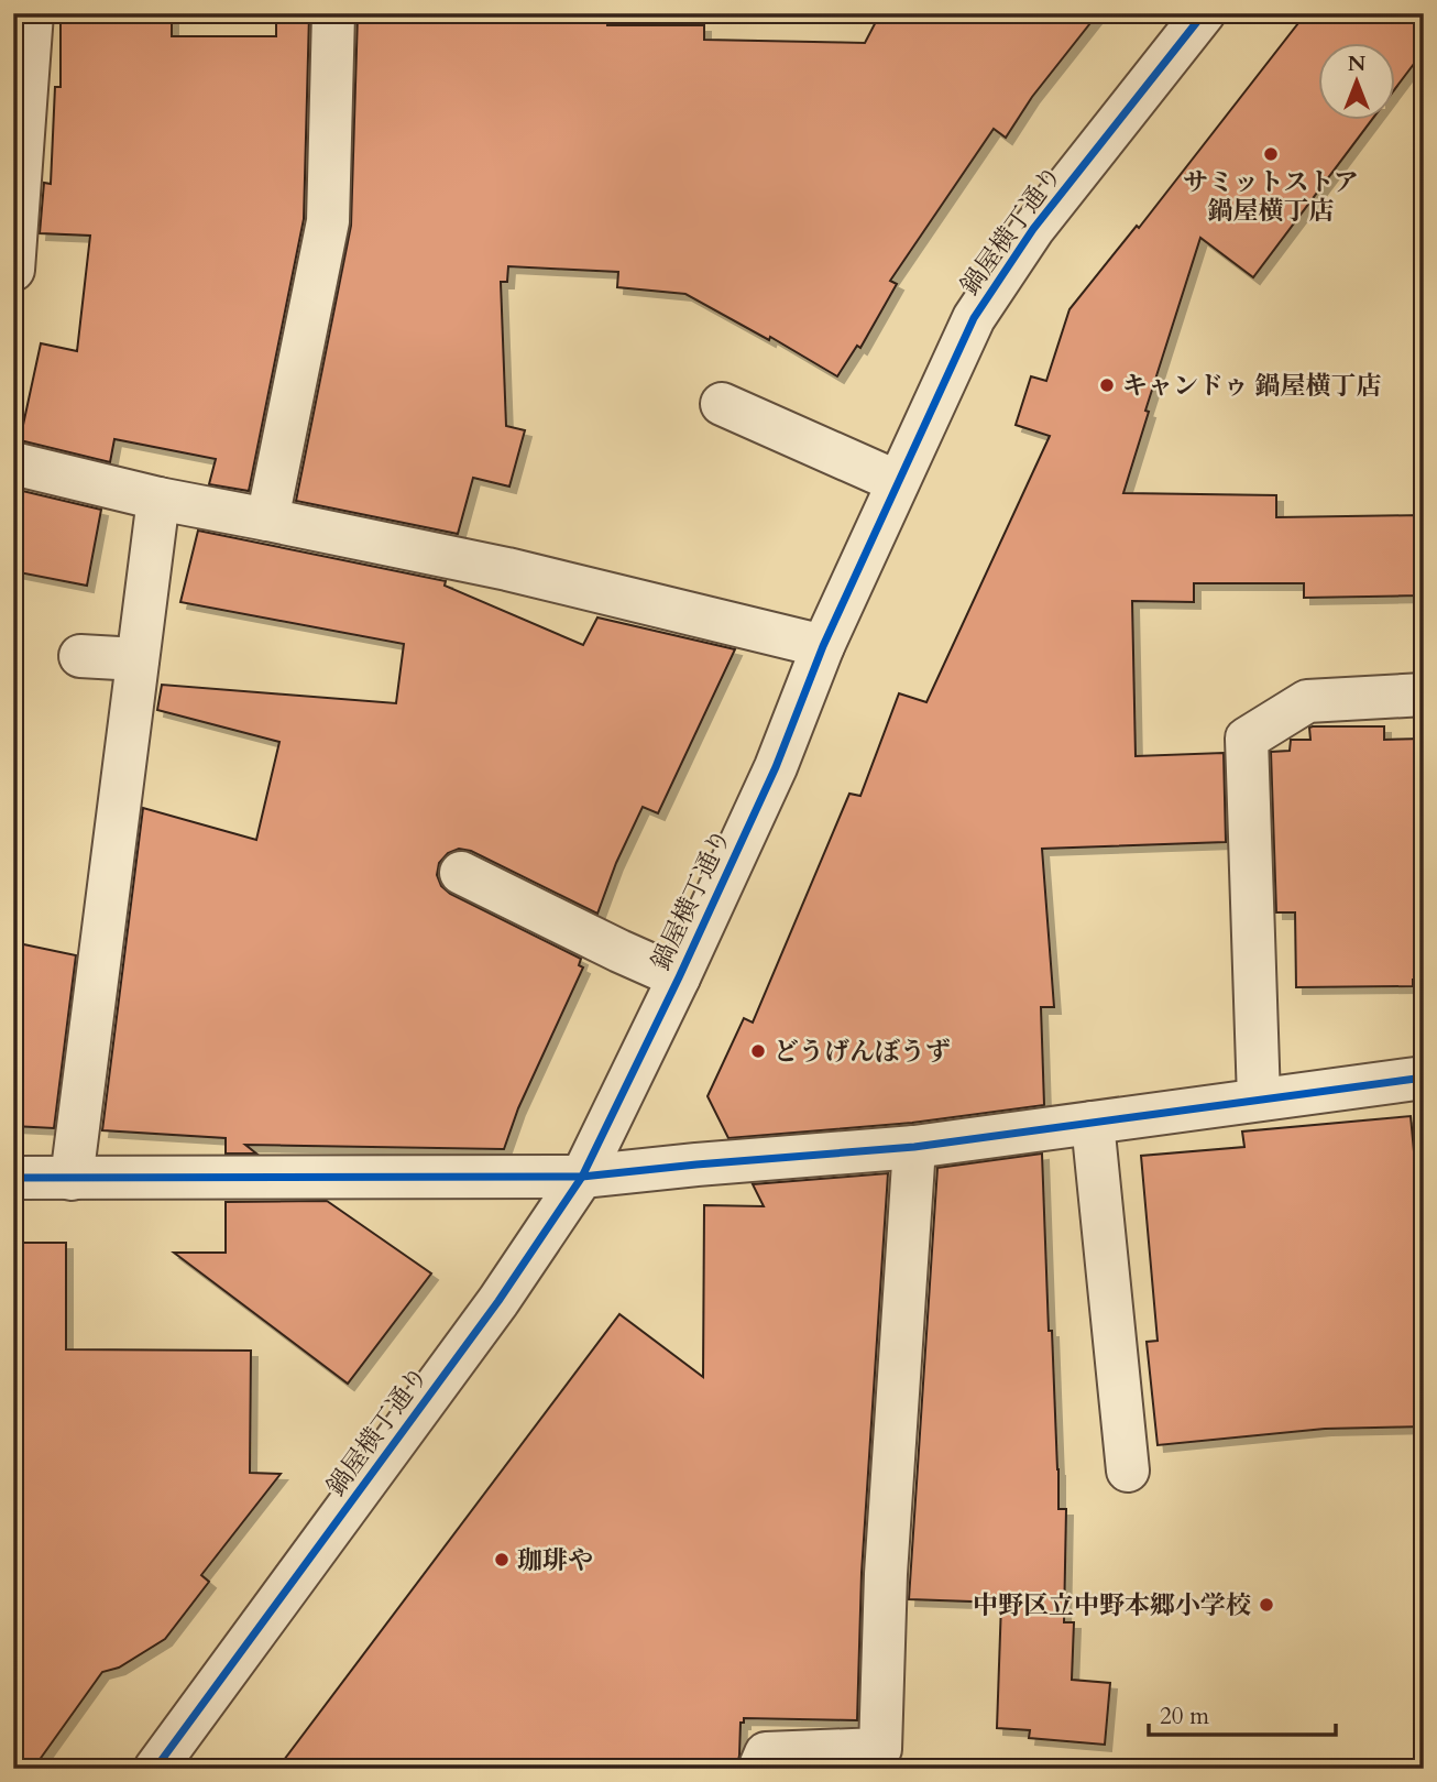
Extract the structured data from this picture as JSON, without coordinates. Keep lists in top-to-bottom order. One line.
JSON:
{"streets":{"street":["鍋屋横丁通り"]},"places":["サミットストア 鍋屋横丁店","キャンドゥ 鍋屋横丁店","どうげんぼうず","珈琲や","中野区立中野本郷小学校"],"scale_bar":"20 m","north":"top"}
